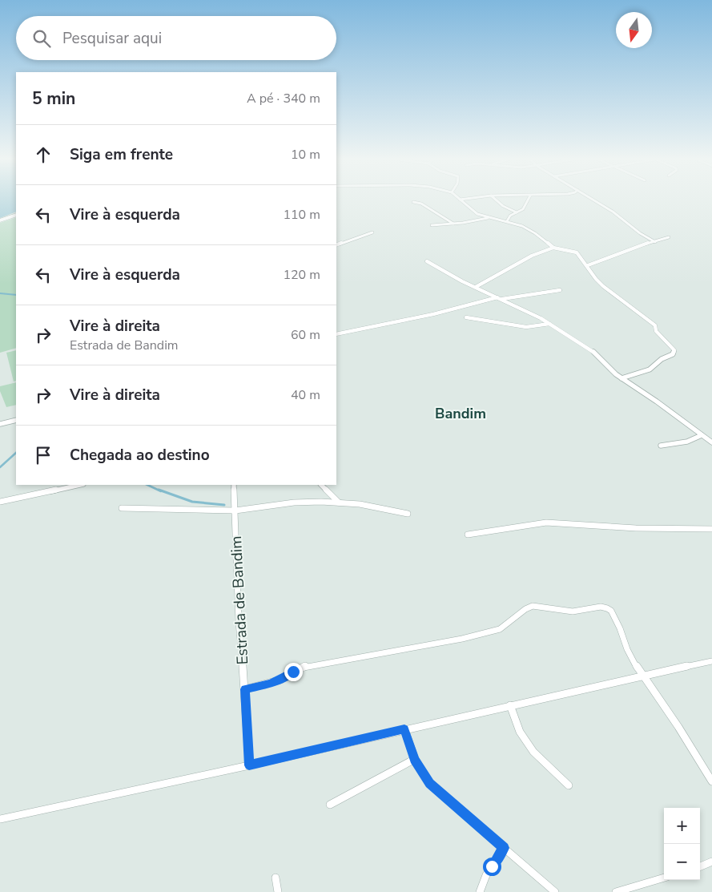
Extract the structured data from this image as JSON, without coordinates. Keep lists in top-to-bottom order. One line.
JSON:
{"streets":{"street":["Estrada de Bandim"]},"districts":["Bandim"],"north":"bottom","page":{"search":"Pesquisar aqui","heading":["5 min","A pé · 340 m"],"list":[["Siga em frente","10 m"],["Vire à esquerda","110 m"],["Vire à esquerda","120 m"],["Vire à direita","Estrada de Bandim","60 m"],["Vire à direita","40 m"],"Chegada ao destino"],"map_buttons":["+","−"]}}
